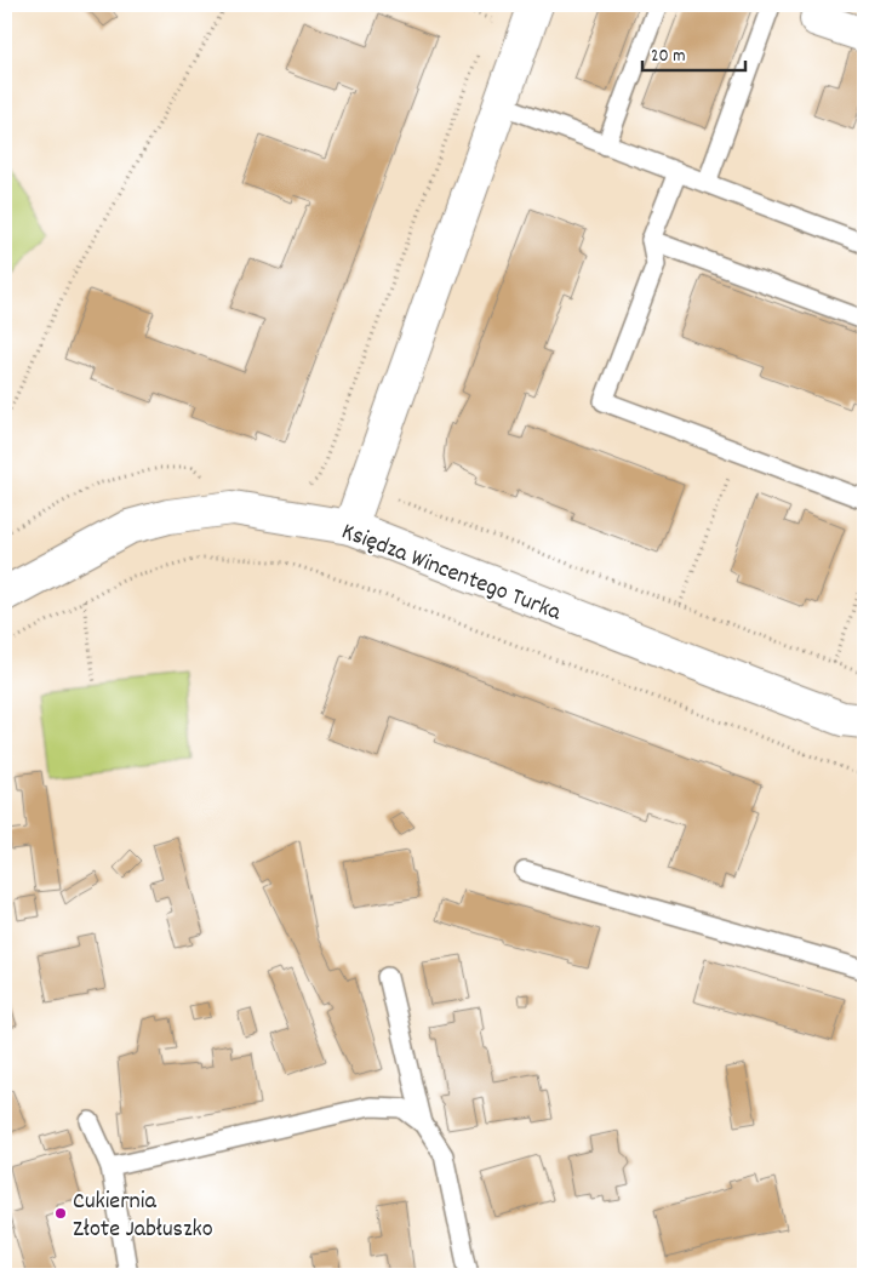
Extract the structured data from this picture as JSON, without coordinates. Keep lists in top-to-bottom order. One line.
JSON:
{"streets":{"street":["Księdza Wincentego Turka"]},"places":["Cukiernia Złote Jabłuszko"],"scale_bar":"20 m"}
